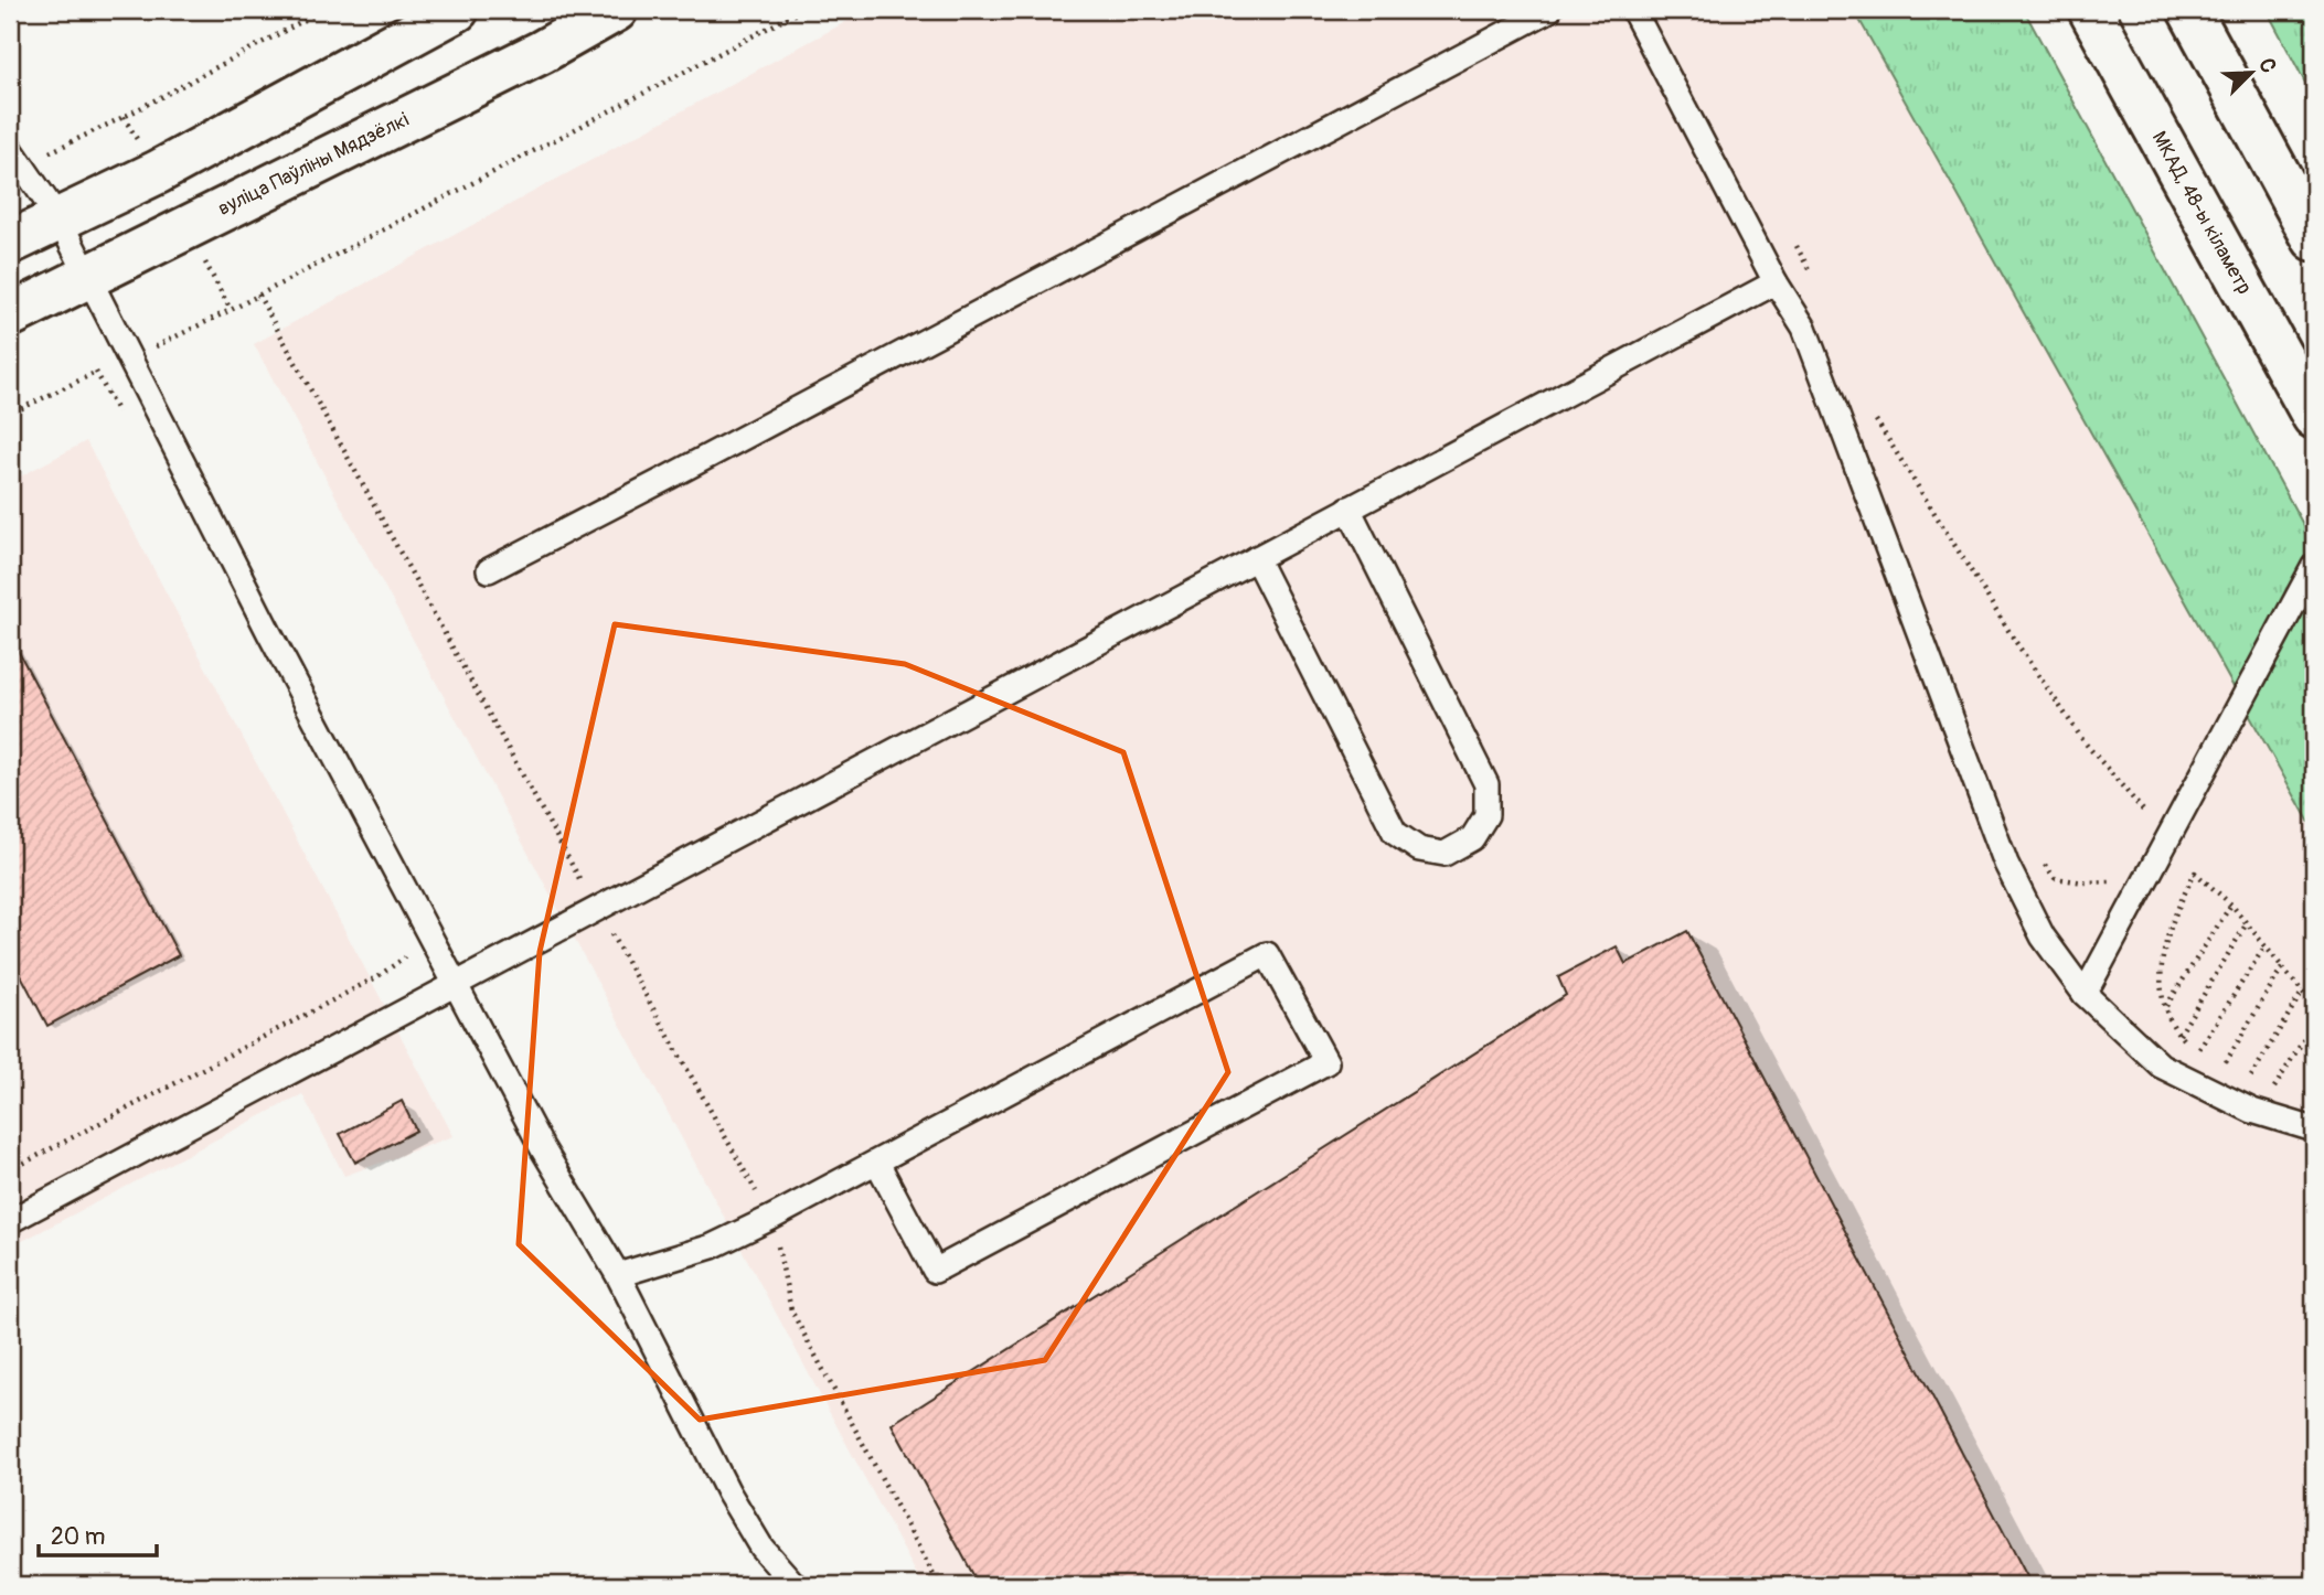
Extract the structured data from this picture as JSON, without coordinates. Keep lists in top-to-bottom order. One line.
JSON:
{"streets":{"main road":["вуліца Паўліны Мядзёлкі","МКАД, 48-ы кіламетр"]},"scale_bar":"20 m","north":"top right"}
